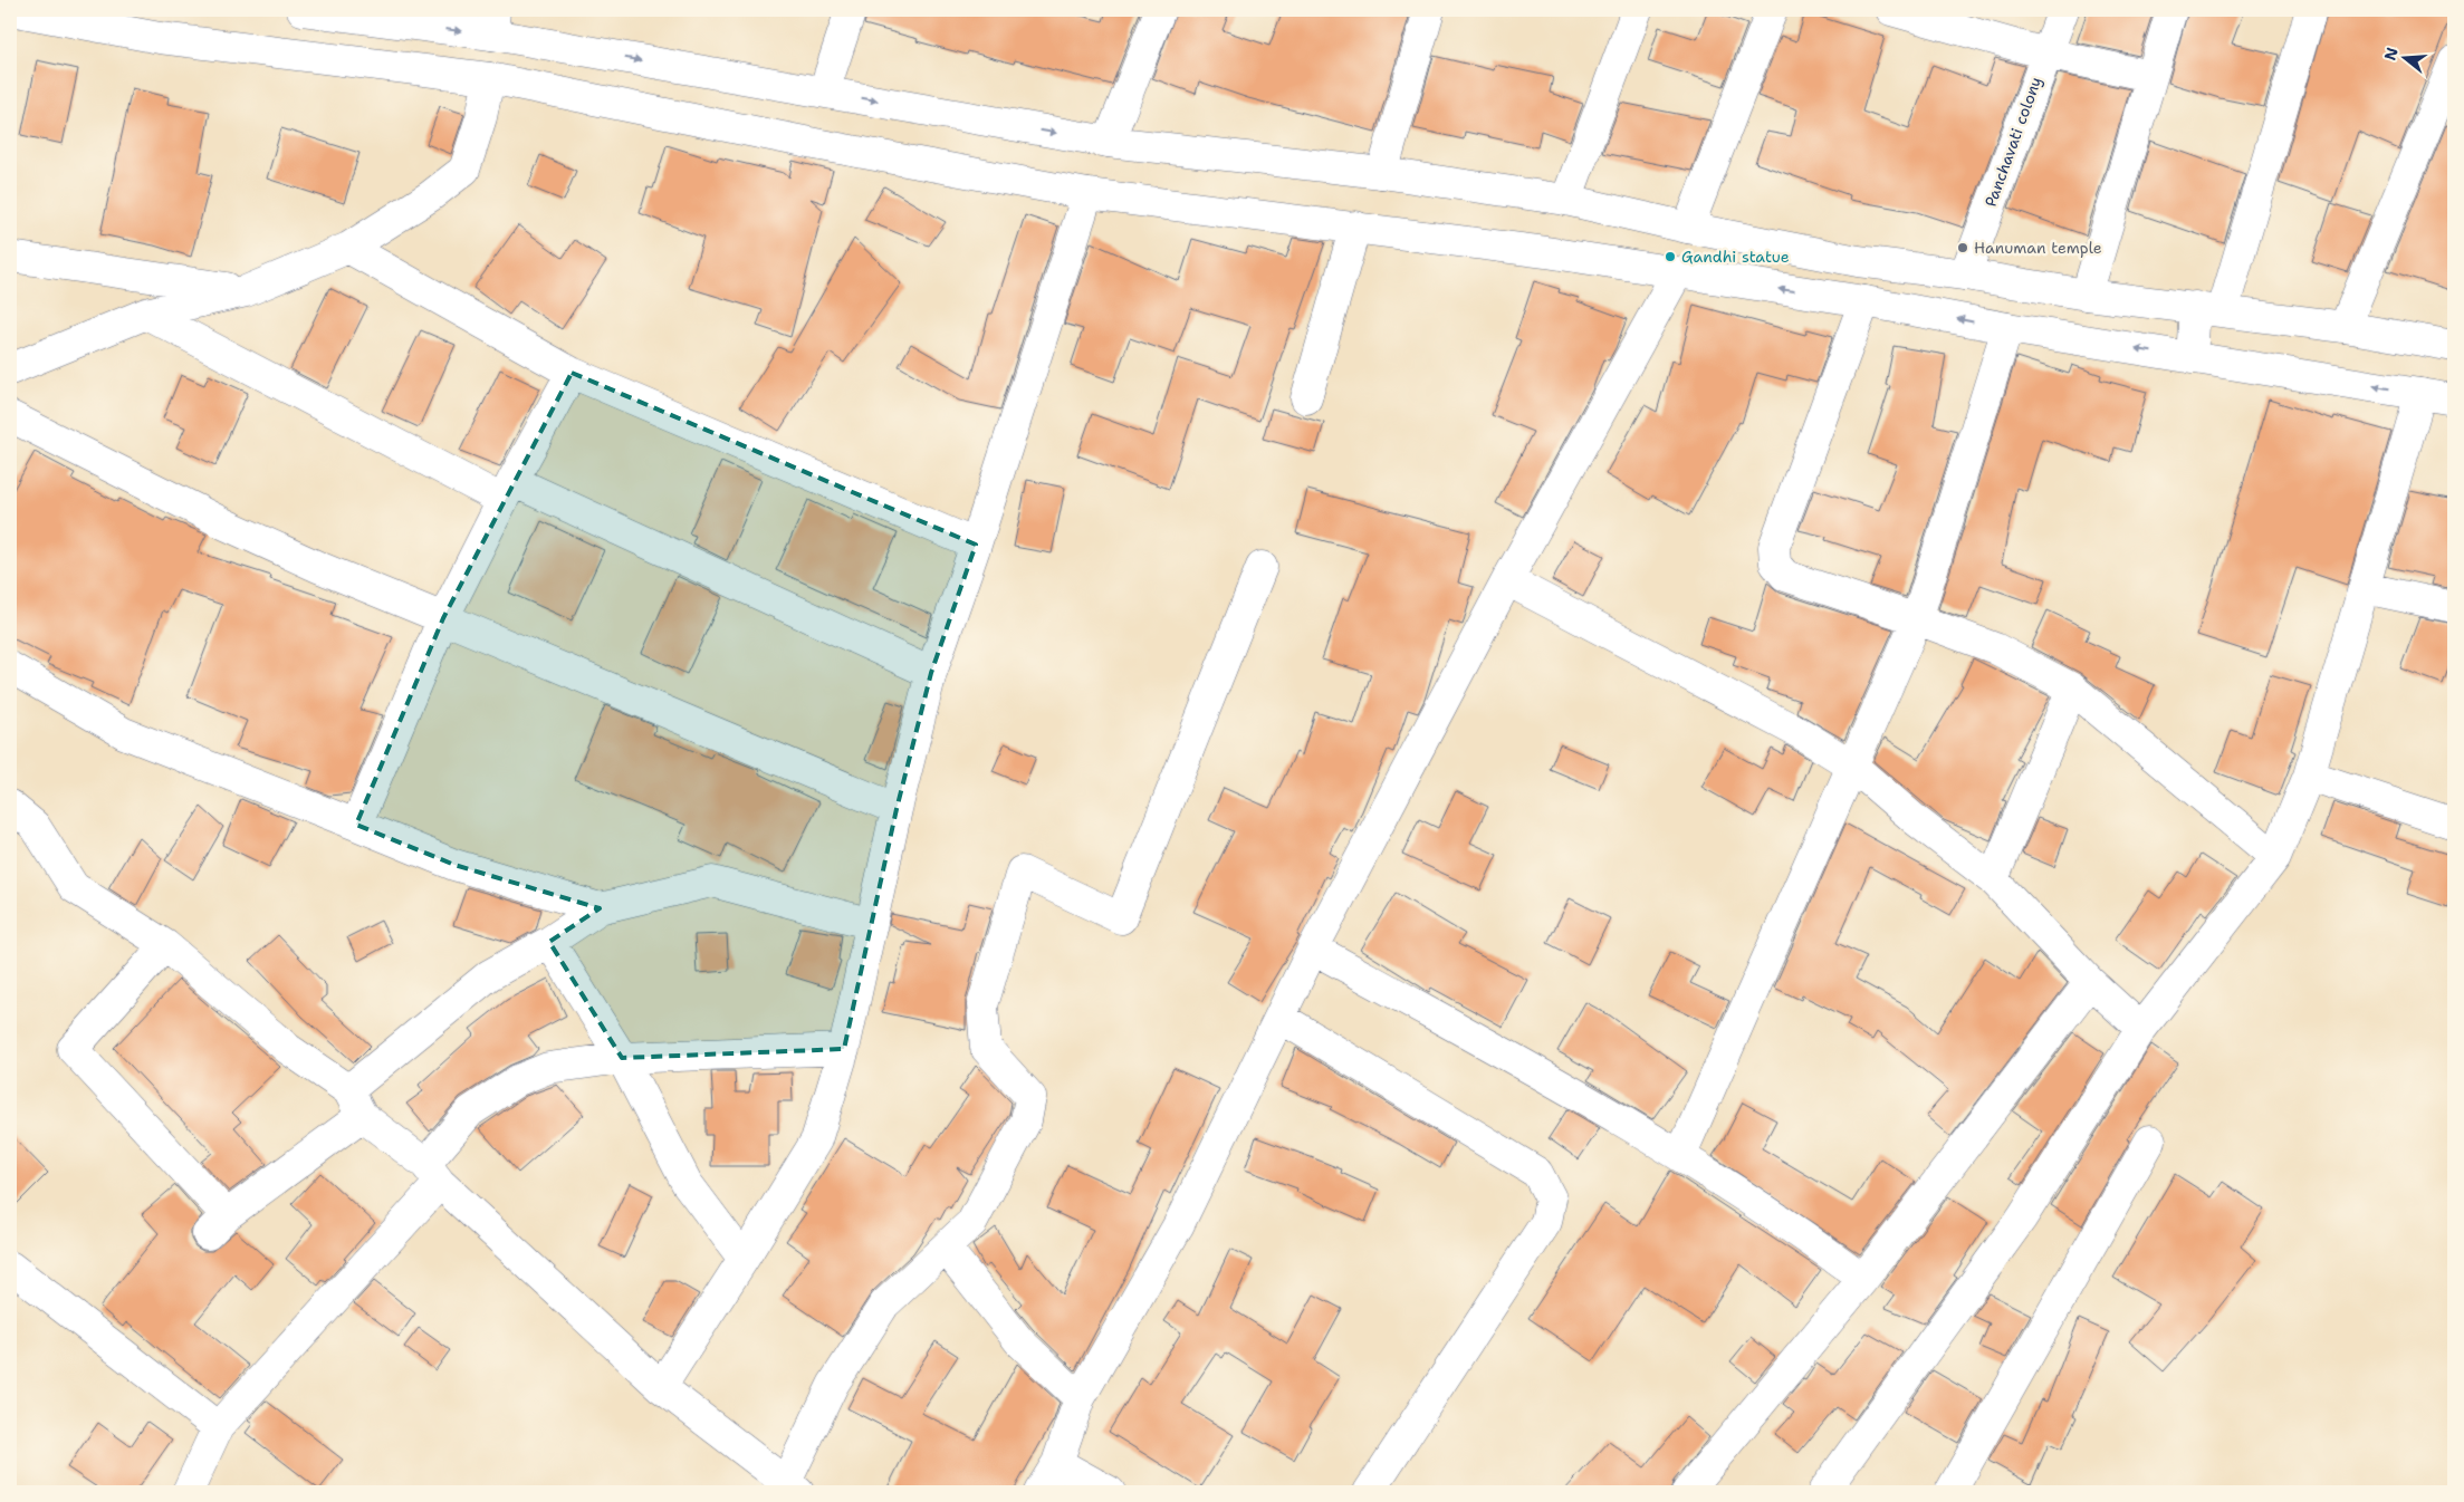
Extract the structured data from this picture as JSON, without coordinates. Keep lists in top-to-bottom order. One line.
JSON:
{"streets":{"street":["Panchavati colony"]},"places":["Hanuman temple","Gandhi statue"],"north":"left"}
